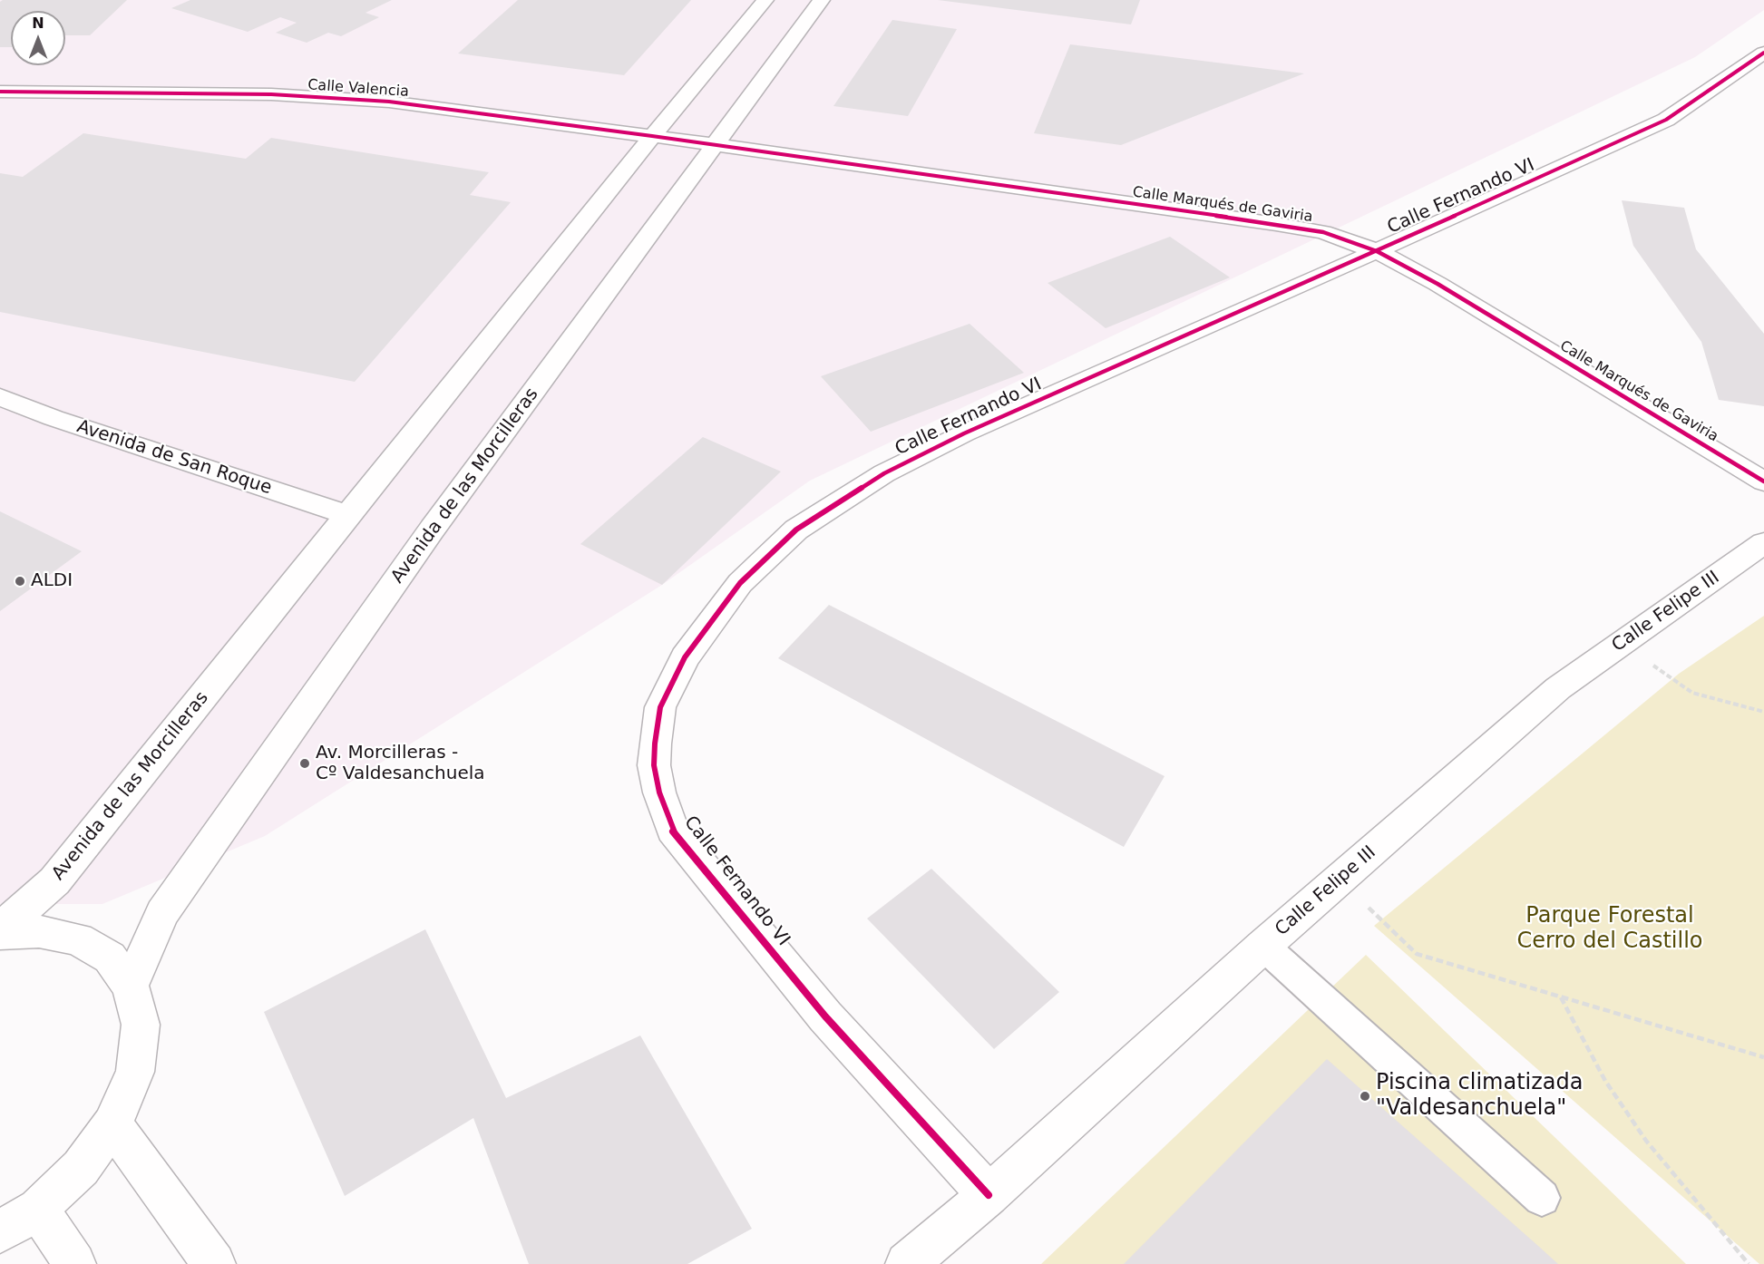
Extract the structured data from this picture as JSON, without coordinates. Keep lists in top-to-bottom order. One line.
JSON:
{"streets":{"street":["Calle Valencia","Calle Fernando VI","Calle Marqués de Gaviria","Avenida de San Roque","Avenida de las Morcilleras","Calle Felipe III"]},"crossings":[["Calle Valencia","Calle Marqués de Gaviria"],["Calle Valencia","Avenida de las Morcilleras"],["Calle Fernando VI","Calle Marqués de Gaviria"],["Calle Fernando VI","Calle Felipe III"],["Calle Marqués de Gaviria","Avenida de las Morcilleras"],["Avenida de San Roque","Avenida de las Morcilleras"]],"parks":["Parque Forestal Cerro del Castillo"],"places":["ALDI","Av. Morcilleras - Cº Valdesanchuela","Piscina climatizada \"Valdesanchuela\""],"north":"top"}
